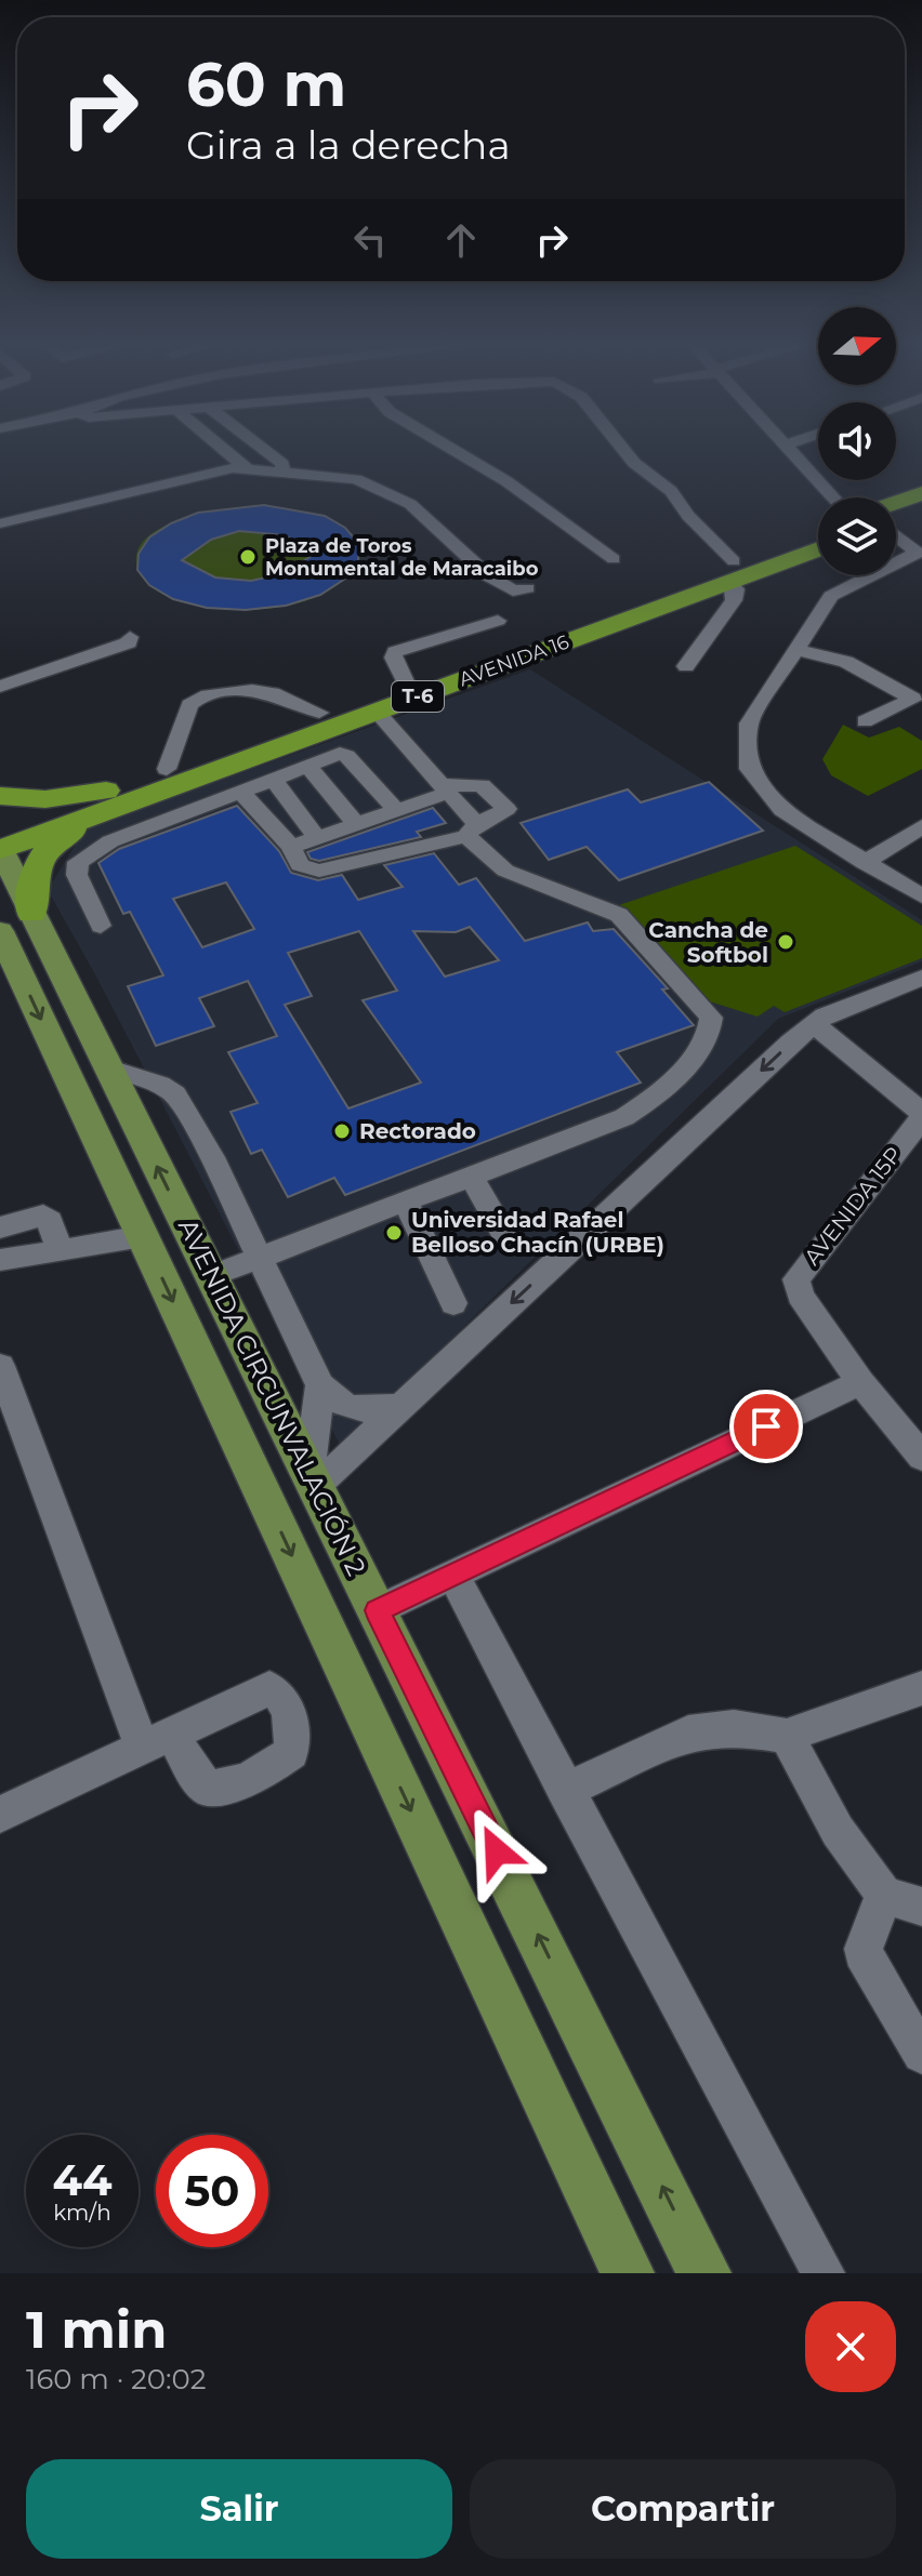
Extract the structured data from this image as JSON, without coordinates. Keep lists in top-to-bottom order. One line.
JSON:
{"streets":{"highway":["AVENIDA 16","T-6"],"main road":["AVENIDA CIRCUNVALACIÓN 2"],"street":["AVENIDA 15P"]},"crossings":[["AVENIDA 16","AVENIDA CIRCUNVALACIÓN 2"]],"places":["Plaza de Toros Monumental de Maracaibo","Cancha de Softbol","Rectorado","Universidad Rafael Belloso Chacín (URBE)"],"north":"right","page":{"turn":["60 m","Gira a la derecha"],"speed":"44 km/h","limit":"50","heading":["1 min","160 m · 20:02"],"buttons":["Salir","Compartir"]}}
